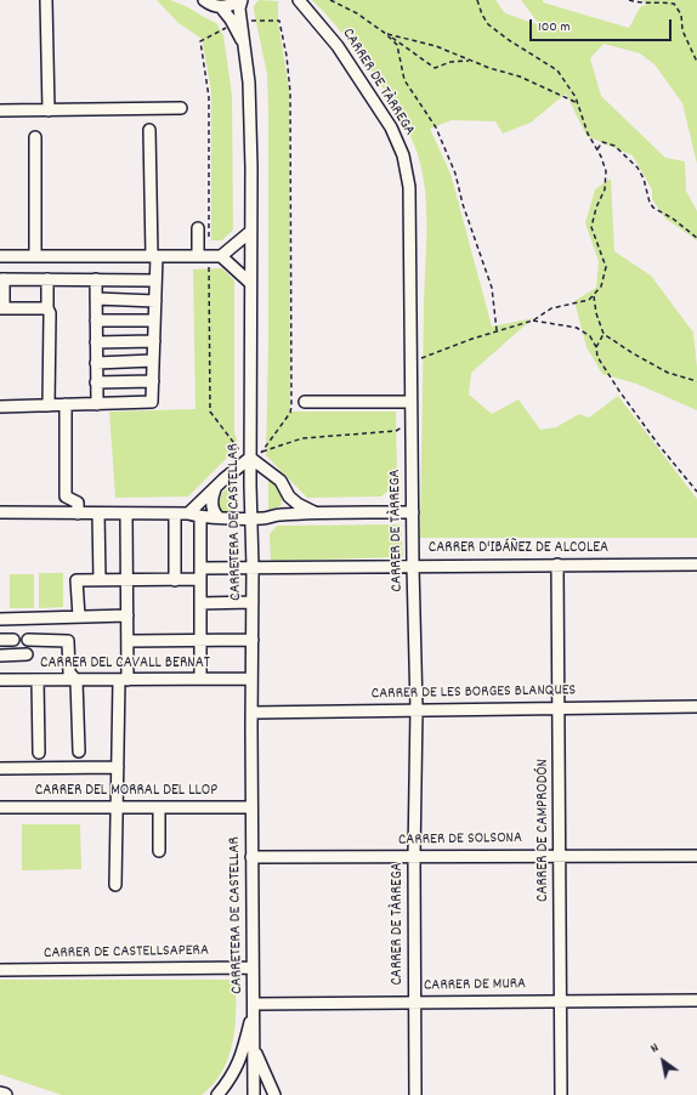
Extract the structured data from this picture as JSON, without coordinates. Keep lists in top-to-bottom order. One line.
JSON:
{"streets":{"street":["CARRER DE TÀRREGA","CARRETERA DE CASTELLAR","CARRER D'IBÁÑEZ DE ALCOLEA","CARRER DEL CAVALL BERNAT","CARRER DE LES BORGES BLANQUES","CARRER DEL MORRAL DEL LLOP","CARRER DE CAMPRODÓN","CARRER DE SOLSONA","CARRER DE CASTELLSAPERA","CARRER DE MURA"]},"crossings":[["CARRER DE TÀRREGA","CARRER D'IBÁÑEZ DE ALCOLEA"],["CARRER DE TÀRREGA","CARRER DE LES BORGES BLANQUES"],["CARRER DE TÀRREGA","CARRER DE SOLSONA"],["CARRER DE TÀRREGA","CARRER DE MURA"],["CARRETERA DE CASTELLAR","CARRER D'IBÁÑEZ DE ALCOLEA"],["CARRETERA DE CASTELLAR","CARRER DEL CAVALL BERNAT"],["CARRETERA DE CASTELLAR","CARRER DE LES BORGES BLANQUES"],["CARRETERA DE CASTELLAR","CARRER DEL MORRAL DEL LLOP"],["CARRETERA DE CASTELLAR","CARRER DE SOLSONA"],["CARRETERA DE CASTELLAR","CARRER DE CASTELLSAPERA"],["CARRETERA DE CASTELLAR","CARRER DE MURA"],["CARRER D'IBÁÑEZ DE ALCOLEA","CARRER DE CAMPRODÓN"],["CARRER DE LES BORGES BLANQUES","CARRER DE CAMPRODÓN"],["CARRER DE CAMPRODÓN","CARRER DE SOLSONA"],["CARRER DE CAMPRODÓN","CARRER DE MURA"]],"scale_bar":"100 m","north":"top left"}
